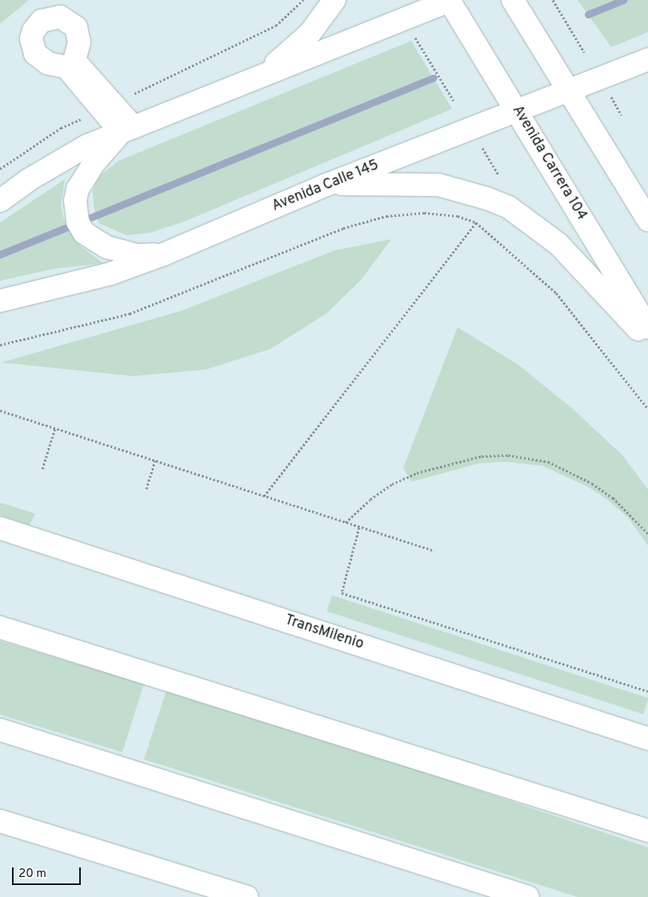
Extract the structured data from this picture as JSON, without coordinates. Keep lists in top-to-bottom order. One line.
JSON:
{"streets":{"main road":["Avenida Carrera 104","Avenida Calle 145","TransMilenio"]},"crossings":[["Avenida Carrera 104","Avenida Calle 145"]],"scale_bar":"20 m"}
